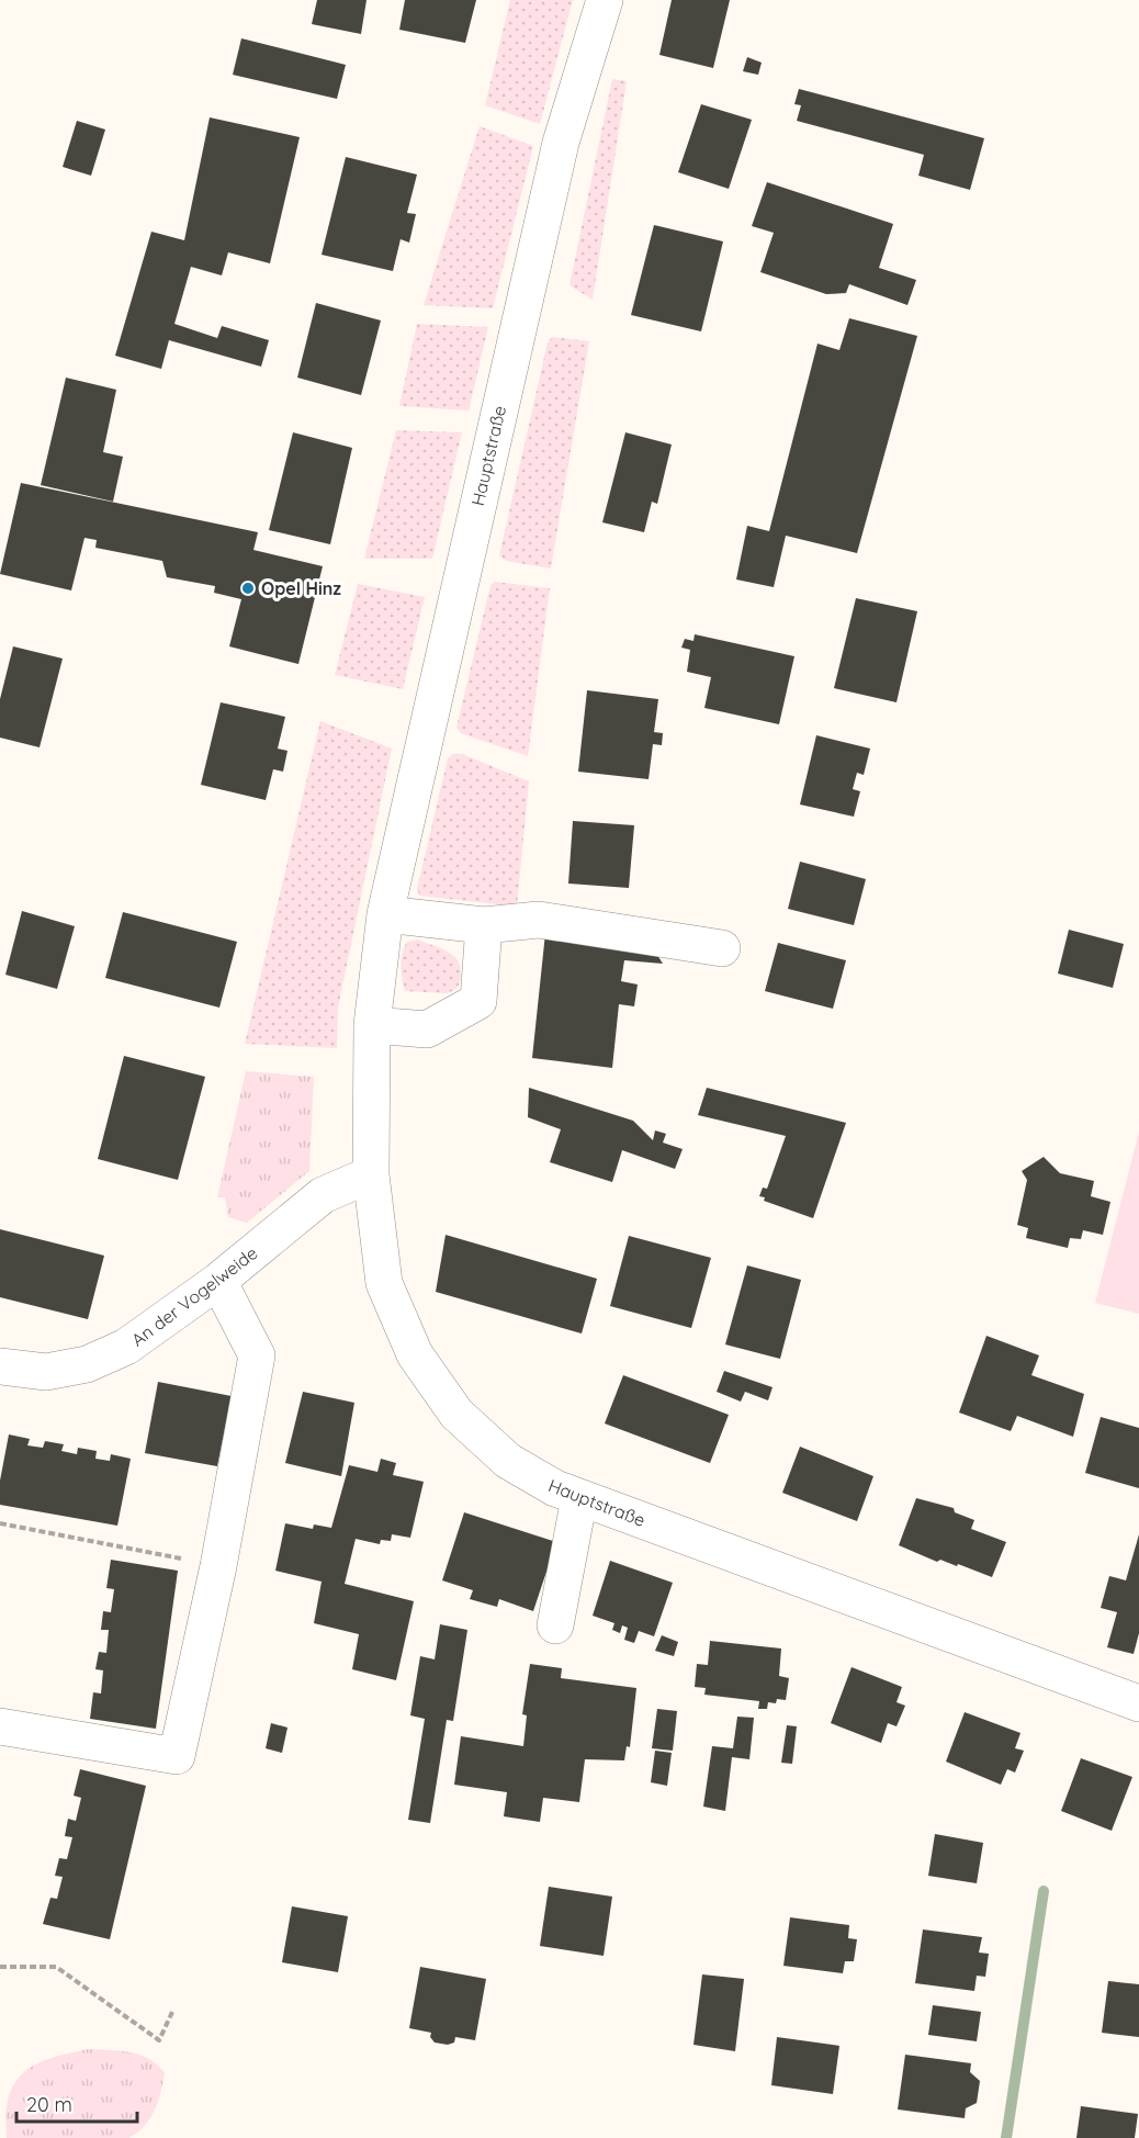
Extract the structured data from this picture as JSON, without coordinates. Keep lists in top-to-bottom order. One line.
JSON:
{"streets":{"street":["Hauptstraße","An der Vogelweide"]},"crossings":[["Hauptstraße","An der Vogelweide"]],"places":["Opel Hinz"],"scale_bar":"20 m"}
